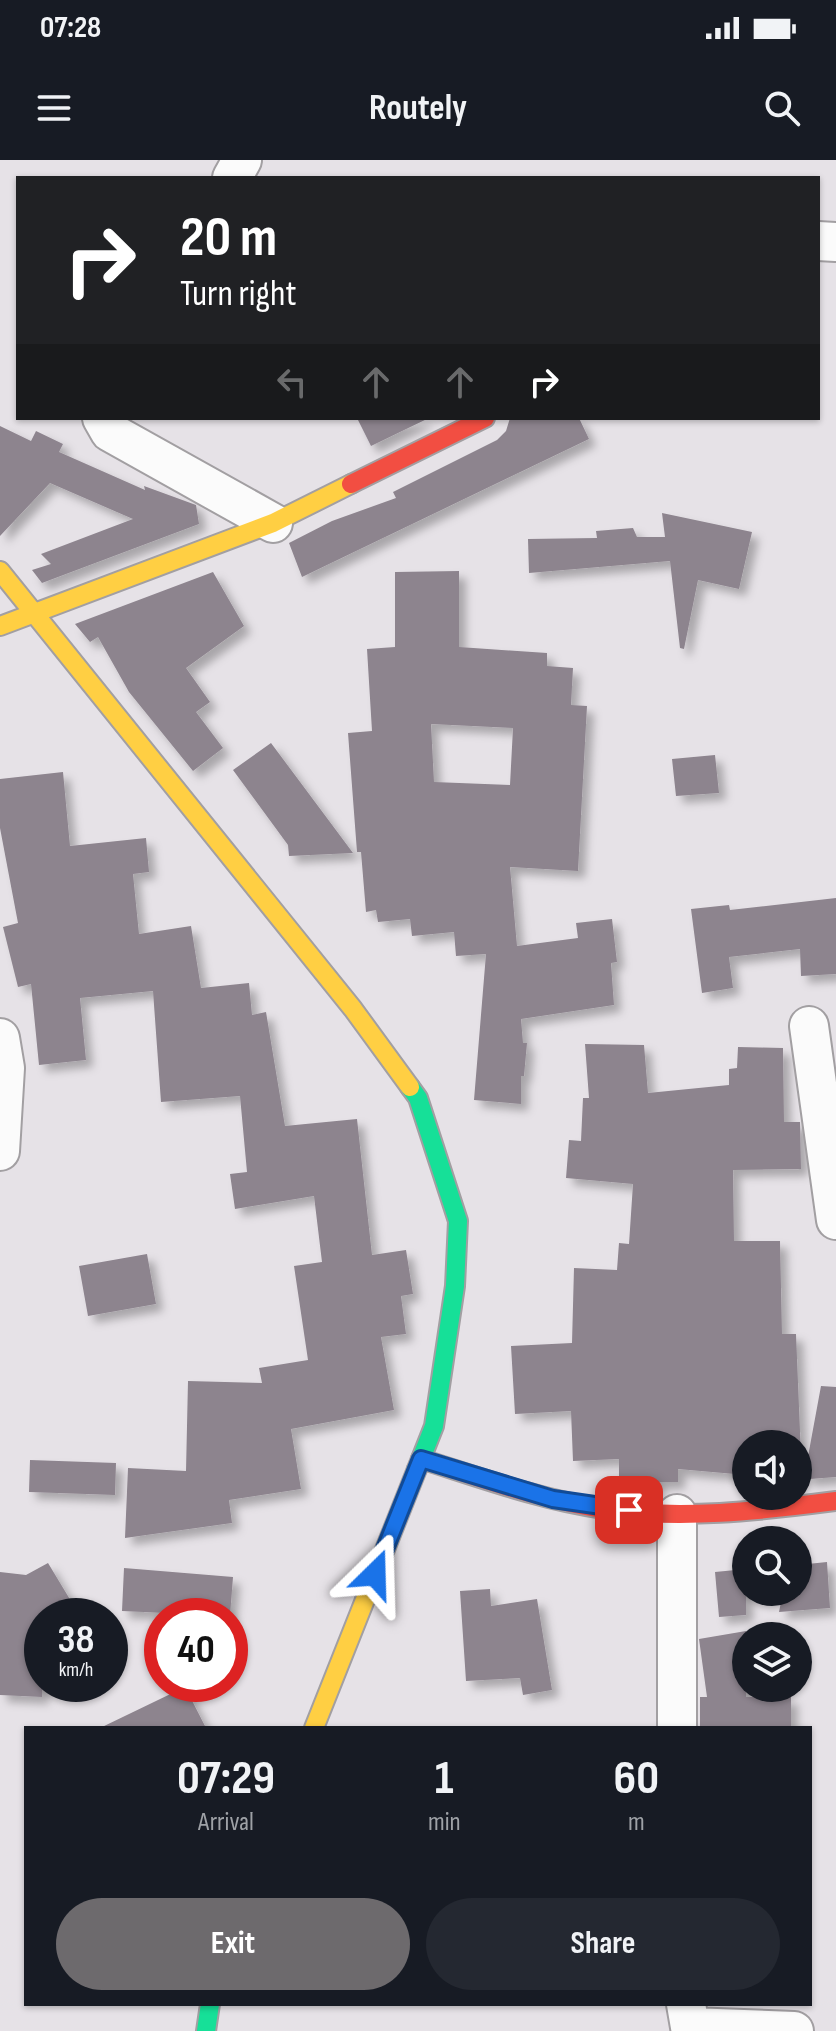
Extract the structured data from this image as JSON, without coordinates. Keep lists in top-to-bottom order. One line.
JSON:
{"page":{"status":"07:28","header":"Routely","turn":["20 m","Turn right"],"speed":"38 km/h","limit":"40","eta":["07:29","Arrival","1","min","60","m"],"buttons":["Exit","Share"]}}
